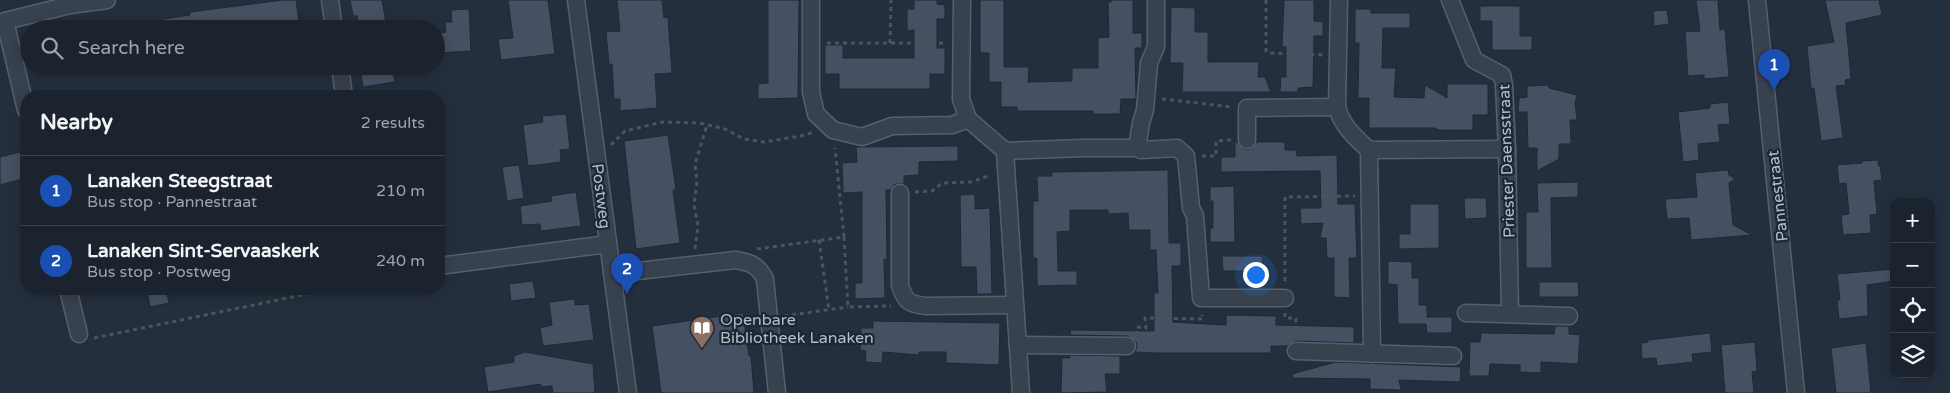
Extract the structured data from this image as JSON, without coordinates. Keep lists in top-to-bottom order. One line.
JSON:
{"streets":{"street":["Priester Daensstraat","Postweg","Pannestraat"]},"places":{"library":["Openbare Bibliotheek Lanaken"]},"page":{"search":"Search here","pins":["1","2"],"heading":["Nearby","2 results"],"list":[{"mark":"1","name":"Lanaken Steegstraat","note":"Bus stop · Pannestraat","value":"210 m"},{"mark":"2","name":"Lanaken Sint-Servaaskerk","note":"Bus stop · Postweg","value":"240 m"}],"map_buttons":["+","−"]}}
